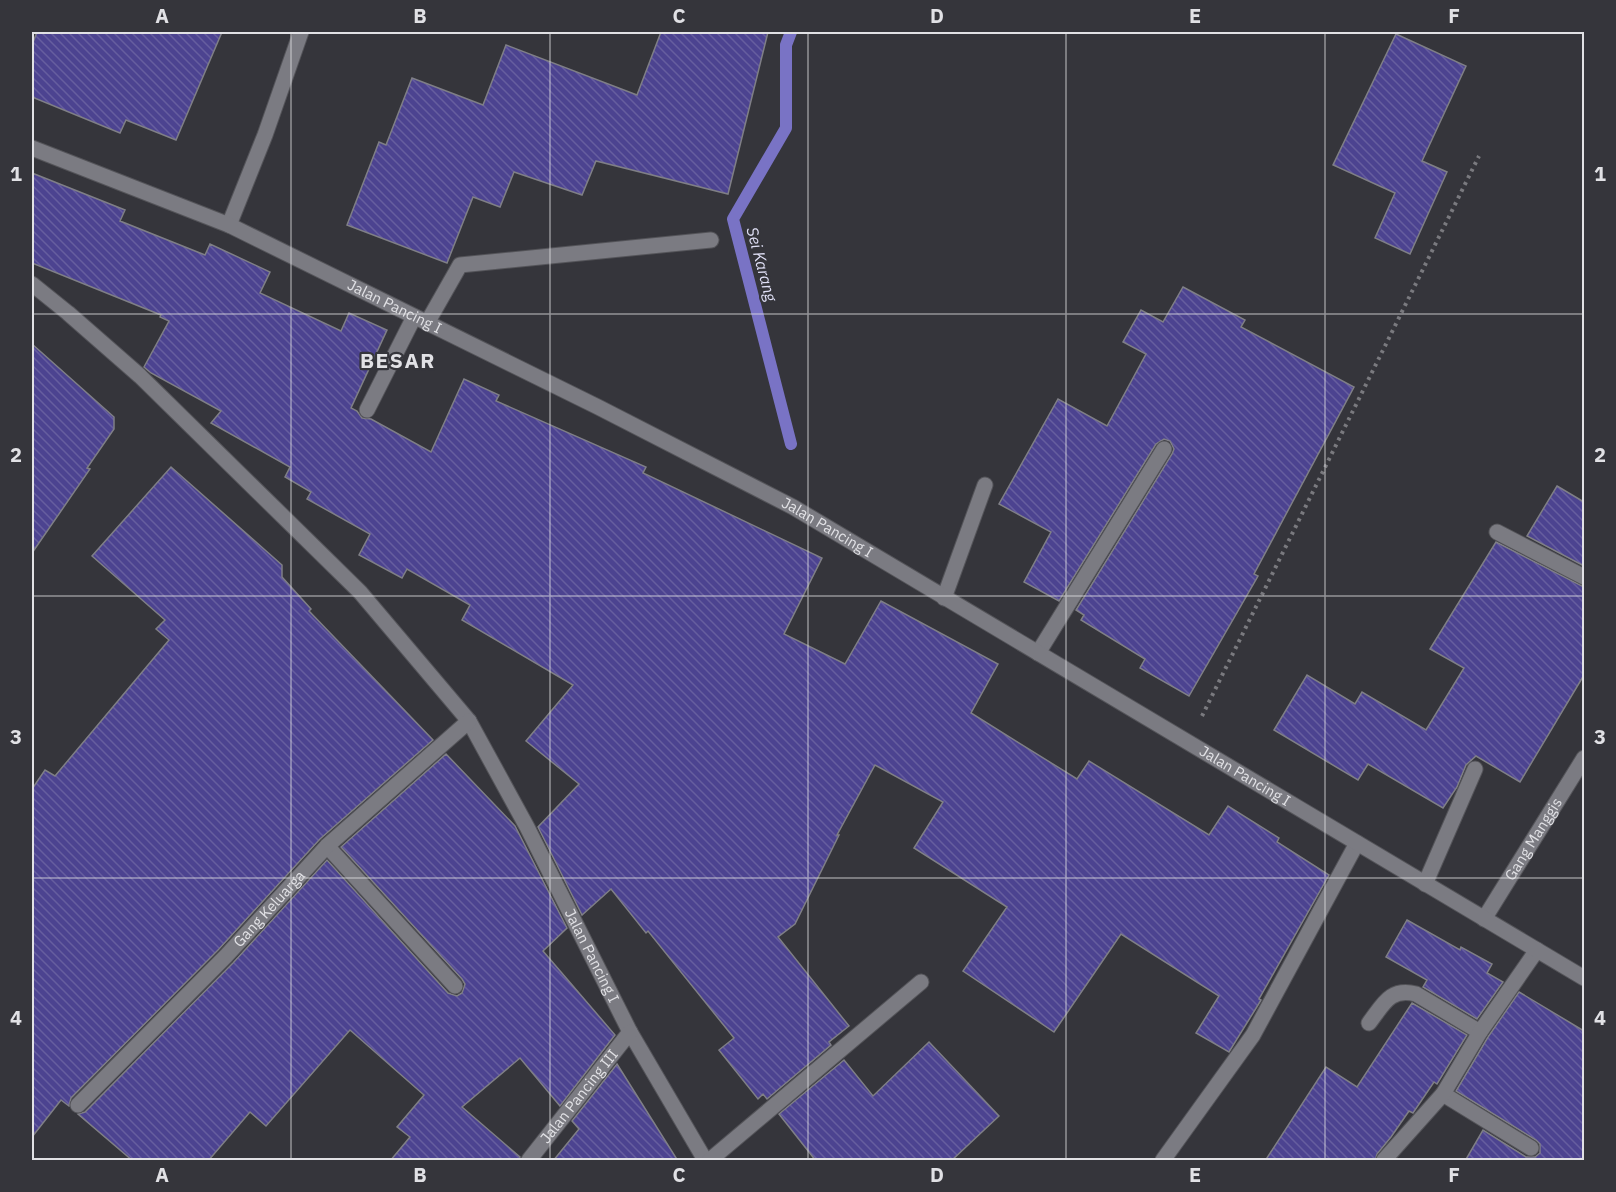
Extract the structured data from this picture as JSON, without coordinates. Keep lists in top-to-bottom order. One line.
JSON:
{"streets":{"street":["Jalan Pancing I","Gang Manggis","Gang Keluarga","Jalan Pancing III"]},"crossings":[["Jalan Pancing I","Gang Manggis"],["Jalan Pancing I","Gang Keluarga"],["Jalan Pancing I","Jalan Pancing III"]],"districts":["BESAR"],"water":["Sei Karang"],"grid":{"columns":["A","B","C","D","E","F"],"rows":["1","2","3","4"]}}
